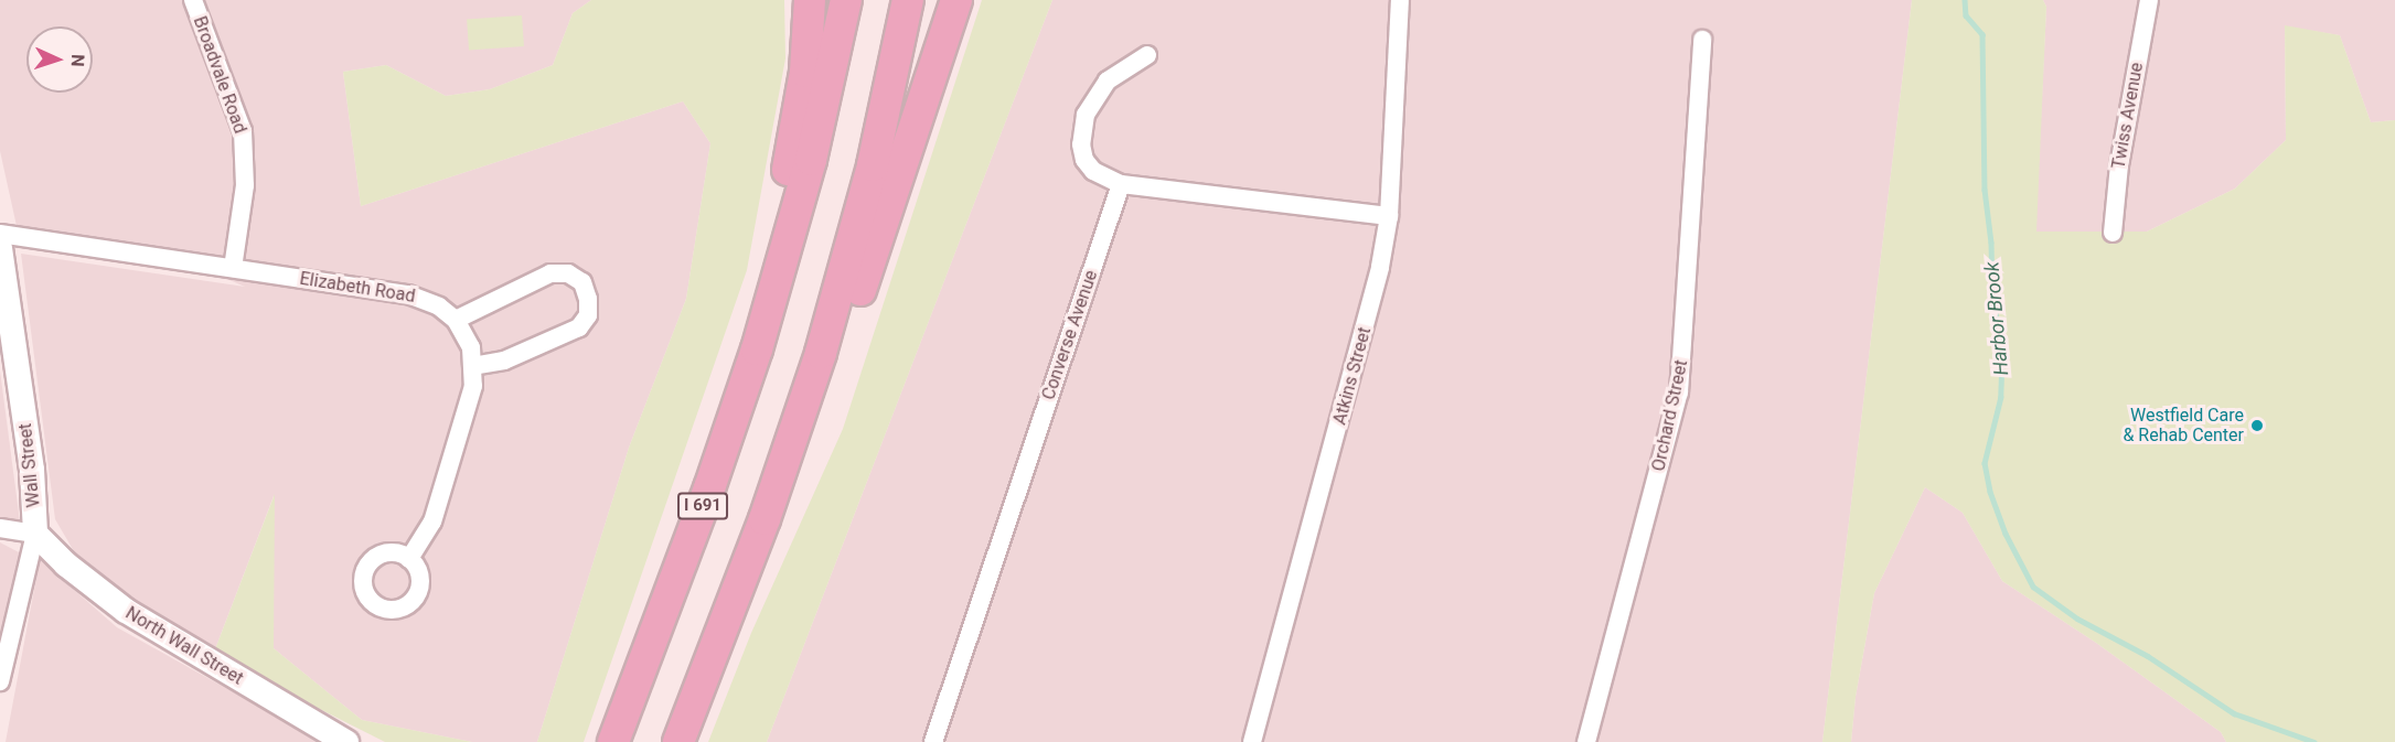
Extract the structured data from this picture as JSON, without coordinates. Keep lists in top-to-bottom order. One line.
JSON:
{"streets":{"highway":["I 691"],"street":["Broadvale Road","Twiss Avenue","Elizabeth Road","Converse Avenue","Atkins Street","Orchard Street","Wall Street","North Wall Street"]},"crossings":[["Broadvale Road","Elizabeth Road"],["Wall Street","North Wall Street"]],"water":["Harbor Brook"],"places":["Westfield Care & Rehab Center"],"north":"right"}
